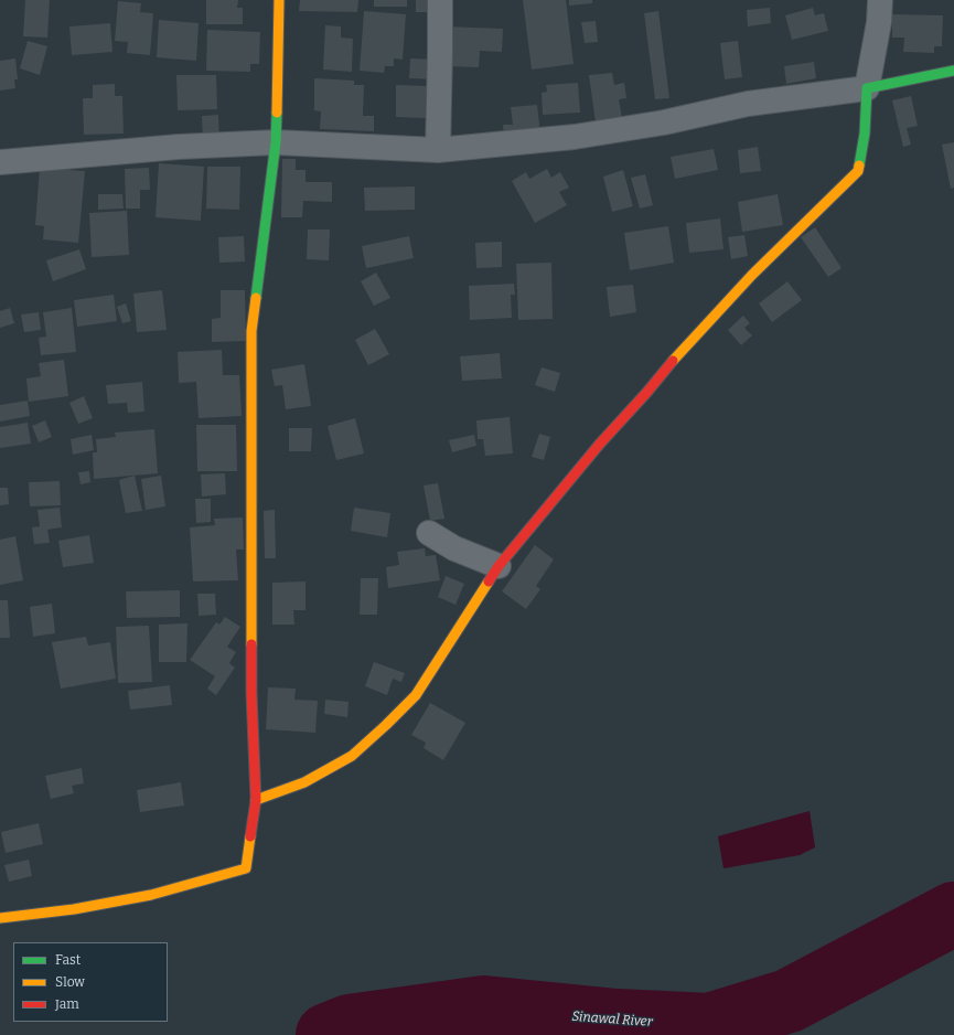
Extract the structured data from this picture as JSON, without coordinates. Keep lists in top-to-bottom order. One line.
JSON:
{"water":["Sinawal River"],"legend":["Fast","Slow","Jam"]}
